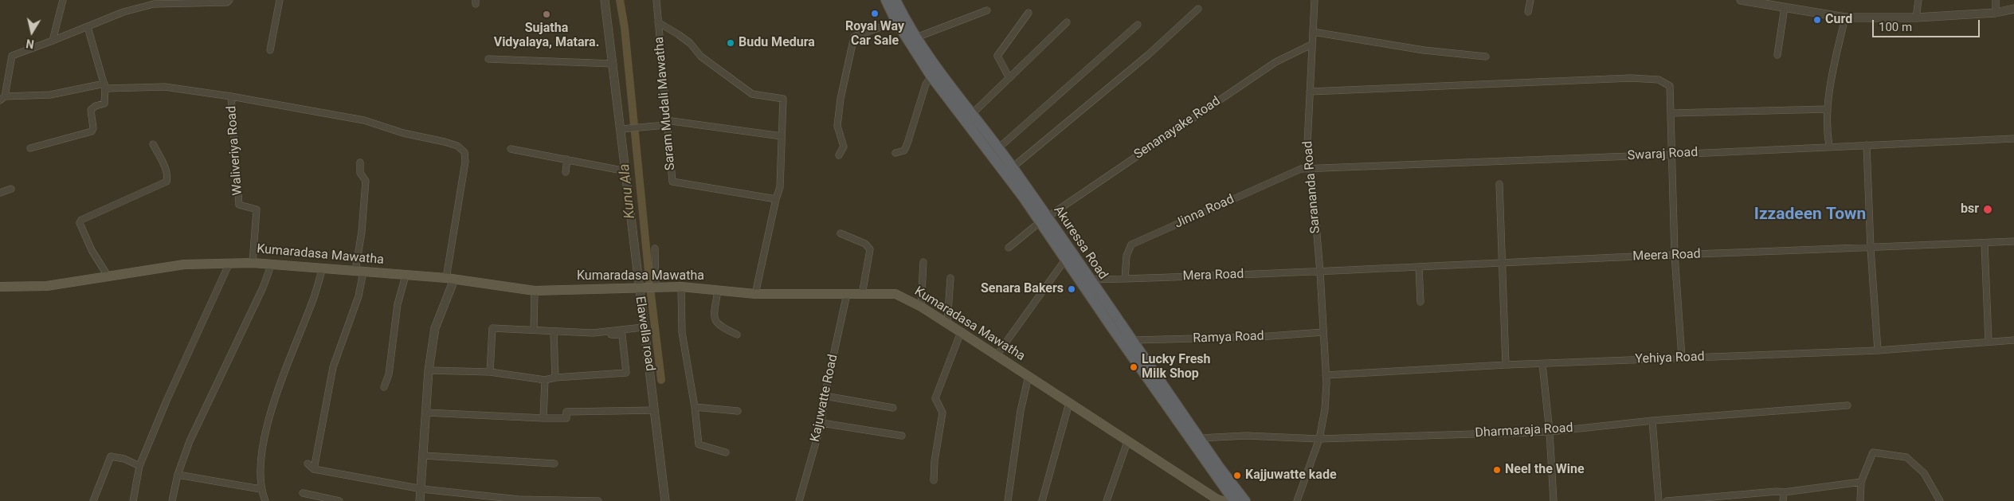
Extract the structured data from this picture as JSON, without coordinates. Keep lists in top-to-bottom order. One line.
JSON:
{"streets":{"highway":["Akuressa Road"],"main road":["Kumaradasa Mawatha"],"street":["Saram Mudali Mawatha","Senanayake Road","Waliveriya Road","Swaraj Road","Sarananda Road","Jinna Road","Meera Road","Mera Road","Elawella road","Ramya Road","Yehiya Road","Kajuwatte Road","Dharmaraja Road"]},"crossings":[["Senanayake Road","Sarananda Road"],["Senanayake Road","Akuressa Road"],["Waliveriya Road","Kumaradasa Mawatha"],["Swaraj Road","Sarananda Road"],["Swaraj Road","Jinna Road"],["Sarananda Road","Jinna Road"],["Sarananda Road","Meera Road"],["Sarananda Road","Mera Road"],["Sarananda Road","Ramya Road"],["Sarananda Road","Yehiya Road"],["Sarananda Road","Dharmaraja Road"],["Jinna Road","Mera Road"],["Akuressa Road","Mera Road"],["Akuressa Road","Ramya Road"],["Akuressa Road","Dharmaraja Road"],["Kumaradasa Mawatha","Elawella road"],["Kumaradasa Mawatha","Kajuwatte Road"],["Meera Road","Mera Road"]],"districts":["Izzadeen Town"],"water":["Kunu Ala"],"places":["Royal Way Car Sale","Sujatha Vidyalaya, Matara.","Curd","Budu Medura","bsr","Senara Bakers","Lucky Fresh Milk Shop","Neel the Wine","Kajjuwatte kade"],"scale_bar":"100 m","north":"bottom"}
